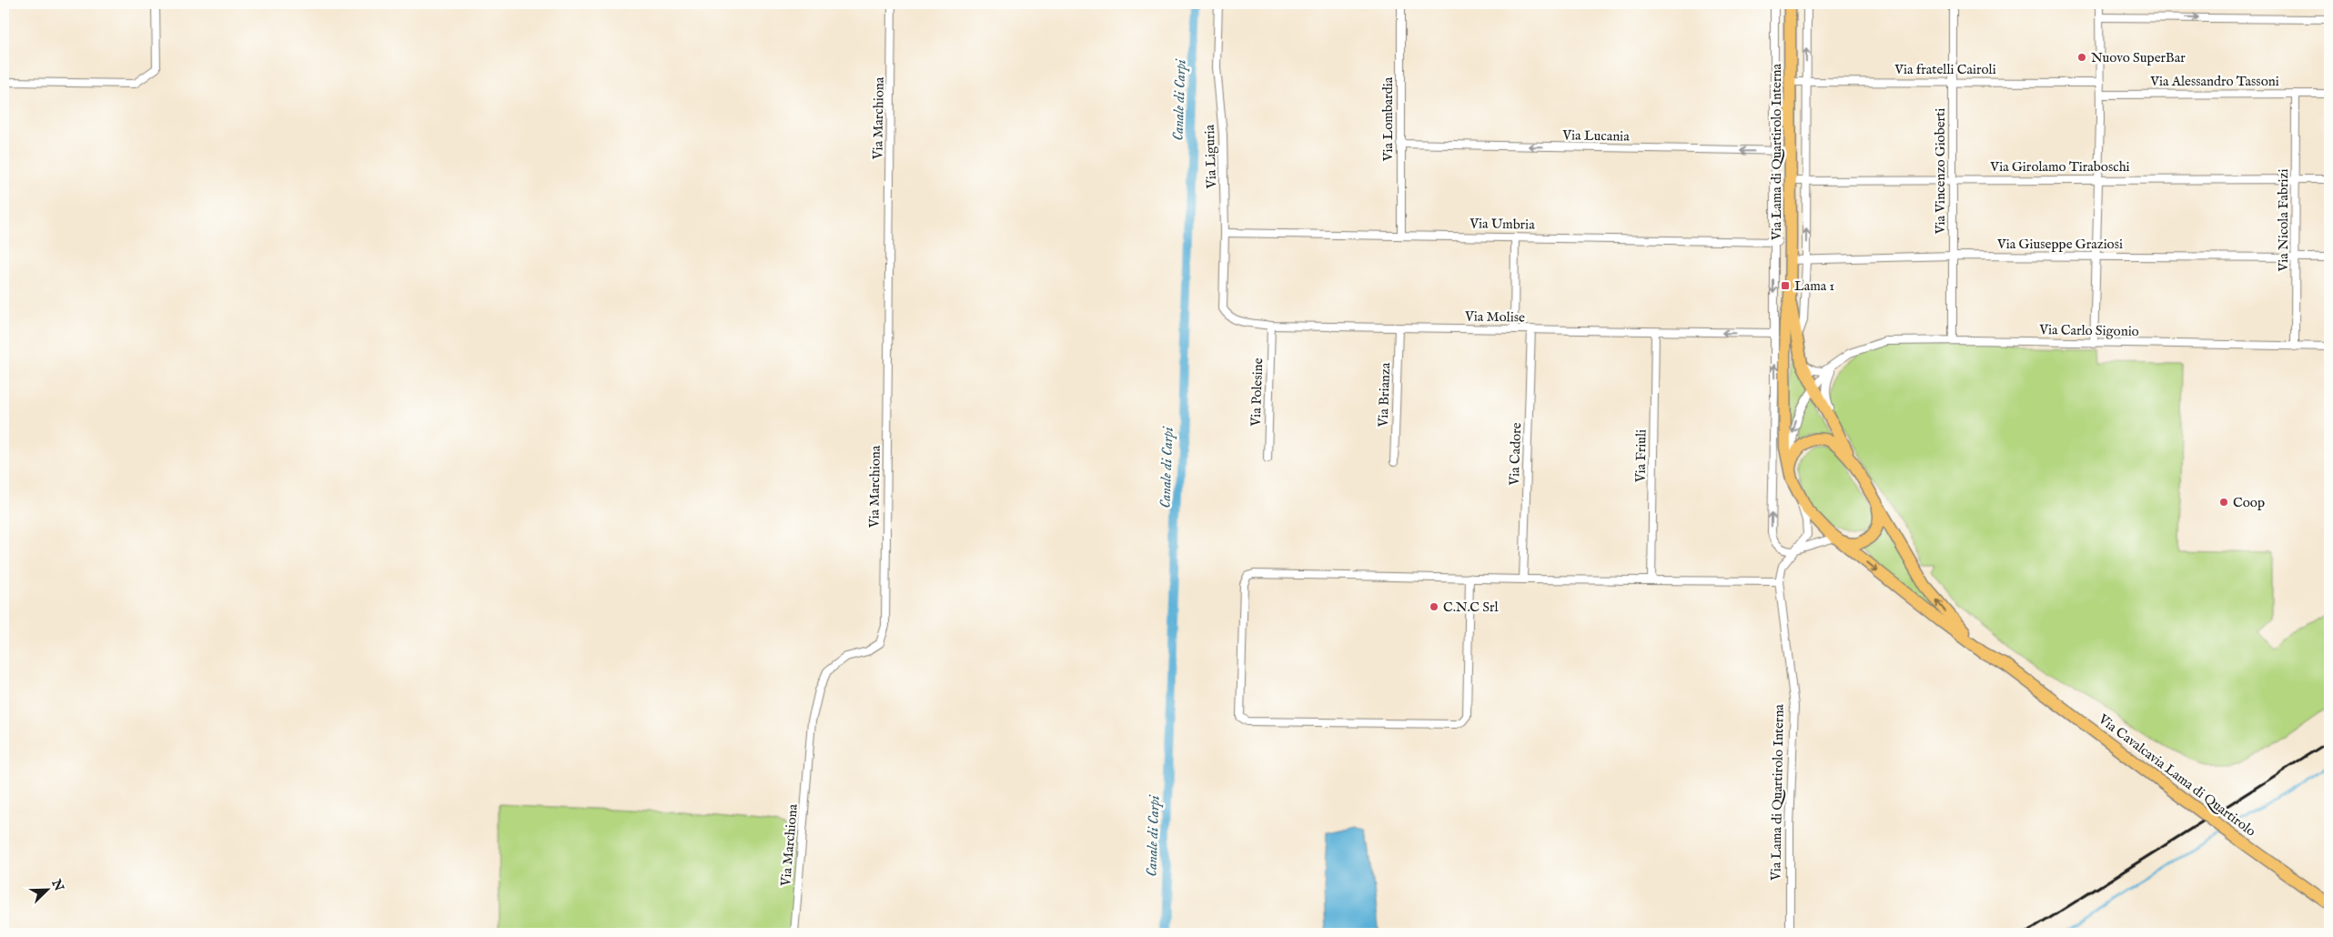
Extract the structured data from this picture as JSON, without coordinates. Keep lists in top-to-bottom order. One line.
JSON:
{"streets":{"main road":["Via Lama di Quartirolo Interna","Via Cavalcavia Lama di Quartirolo"],"street":["Via fratelli Cairoli","Via Alessandro Tassoni","Via Marchiona","Via Lombardia","Via Lucania","Via Liguria","Via Girolamo Tiraboschi","Via Vincenzo Gioberti","Via Nicola Fabrizi","Via Umbria","Via Giuseppe Graziosi","Via Molise","Via Carlo Sigonio","Via Polesine","Via Brianza","Via Cadore","Via Friuli"]},"crossings":[["Via fratelli Cairoli","Via Lama di Quartirolo Interna"],["Via fratelli Cairoli","Via Vincenzo Gioberti"],["Via Alessandro Tassoni","Via Nicola Fabrizi"],["Via Lombardia","Via Lucania"],["Via Lombardia","Via Umbria"],["Via Lucania","Via Lama di Quartirolo Interna"],["Via Lama di Quartirolo Interna","Via Girolamo Tiraboschi"],["Via Lama di Quartirolo Interna","Via Giuseppe Graziosi"],["Via Lama di Quartirolo Interna","Via Cavalcavia Lama di Quartirolo"],["Via Liguria","Via Umbria"],["Via Liguria","Via Molise"],["Via Girolamo Tiraboschi","Via Vincenzo Gioberti"],["Via Girolamo Tiraboschi","Via Nicola Fabrizi"],["Via Vincenzo Gioberti","Via Giuseppe Graziosi"],["Via Vincenzo Gioberti","Via Carlo Sigonio"],["Via Nicola Fabrizi","Via Giuseppe Graziosi"],["Via Nicola Fabrizi","Via Carlo Sigonio"],["Via Molise","Via Polesine"],["Via Molise","Via Brianza"],["Via Molise","Via Cadore"],["Via Molise","Via Friuli"]],"one_way":["Via Lucania"],"water":["Canale di Carpi"],"places":{"other":["Nuovo SuperBar","Coop","C.N.C Srl"],"transit":["Lama 1"]},"north":"top right"}
